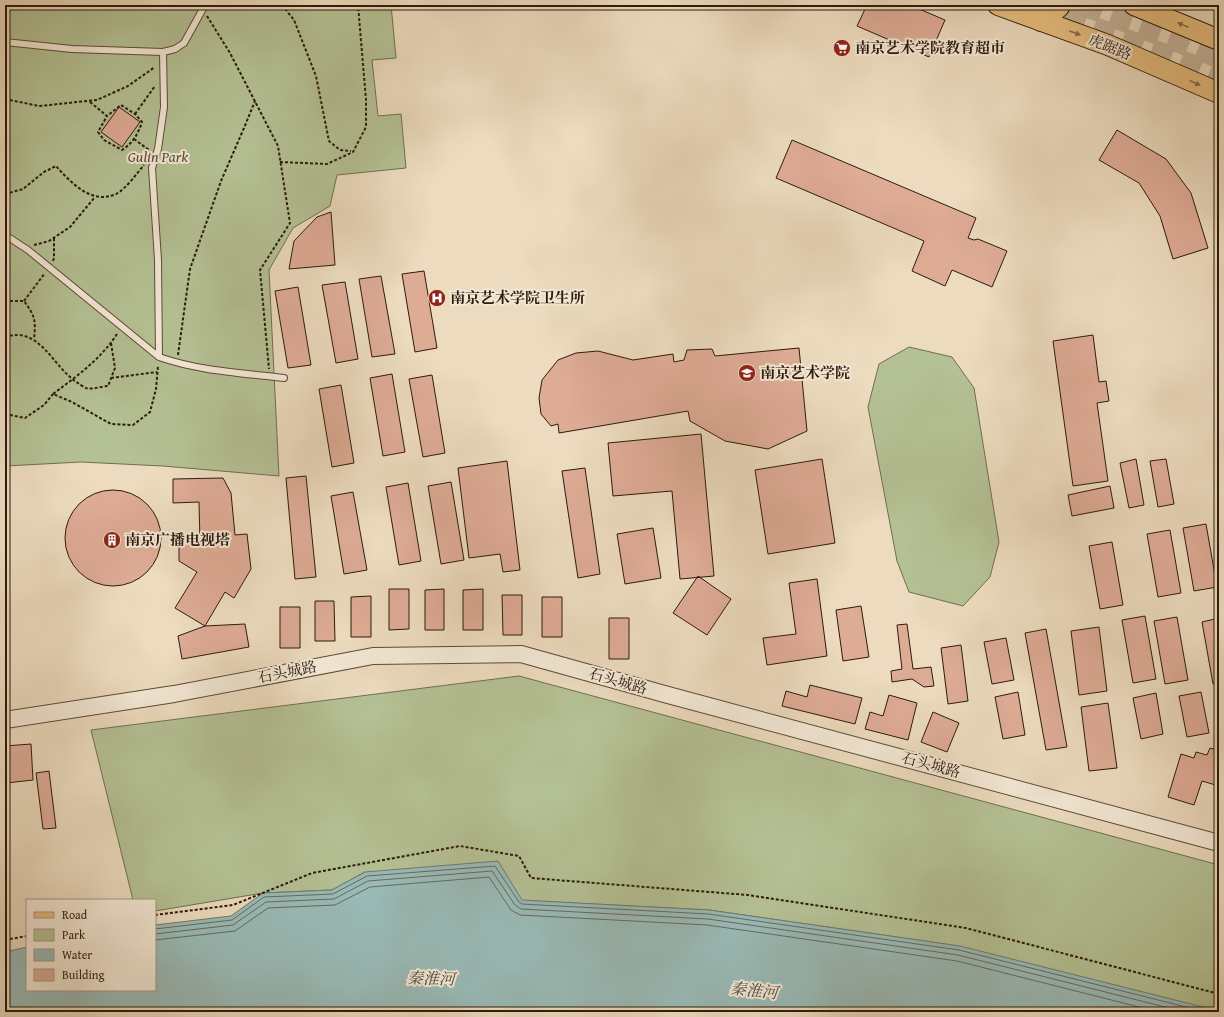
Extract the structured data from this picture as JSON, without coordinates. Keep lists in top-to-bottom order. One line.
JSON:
{"streets":{"main road":["虎踞路"],"street":["石头城路"]},"water":["秦淮河"],"parks":["Gulin Park"],"places":{"supermarket":["南京艺术学院教育超市"],"hospital":["南京艺术学院卫生所"],"school or university":["南京艺术学院"],"building":["南京广播电视塔"]},"legend":["Road","Park","Water","Building"]}
